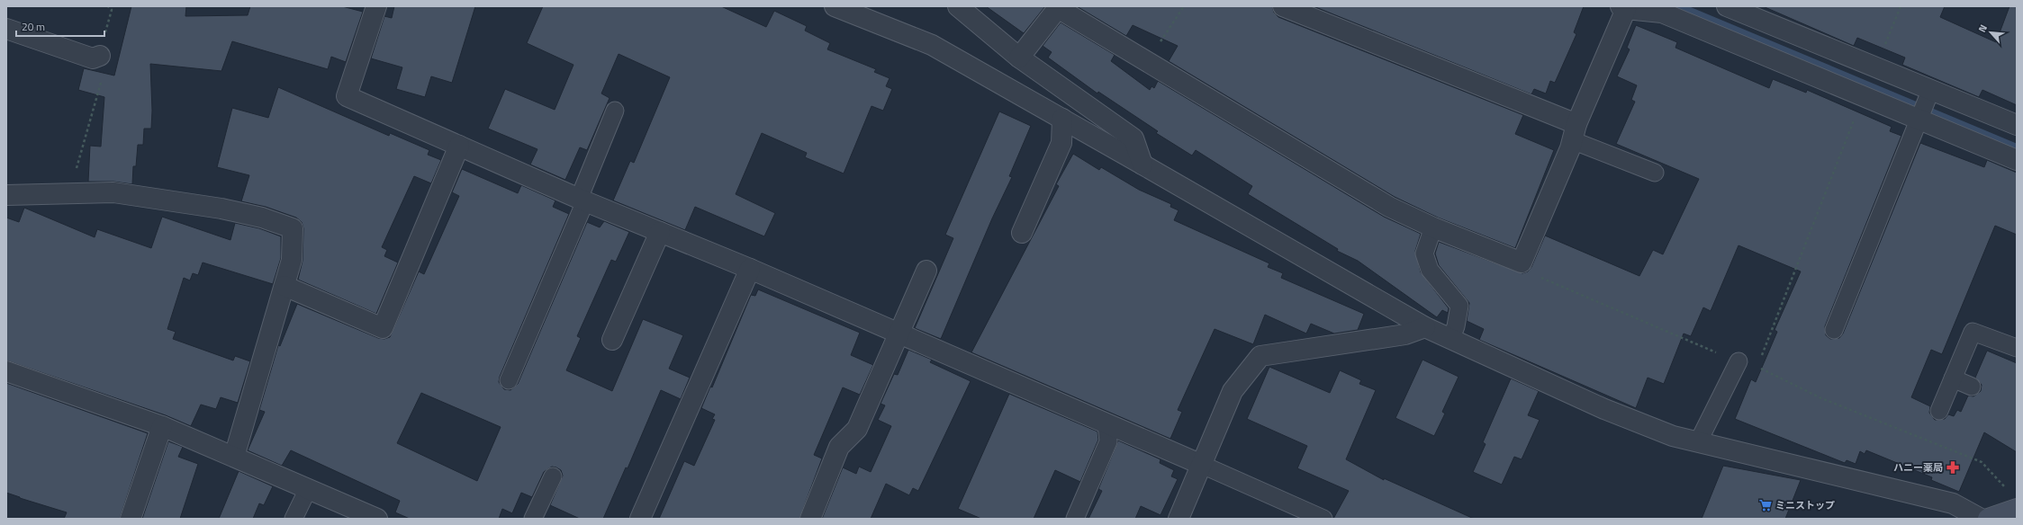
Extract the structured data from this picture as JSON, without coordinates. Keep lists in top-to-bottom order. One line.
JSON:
{"places":{"pharmacy":["ハニー薬局"],"supermarket":["ミニストップ"]},"scale_bar":"20 m","north":"top left"}
